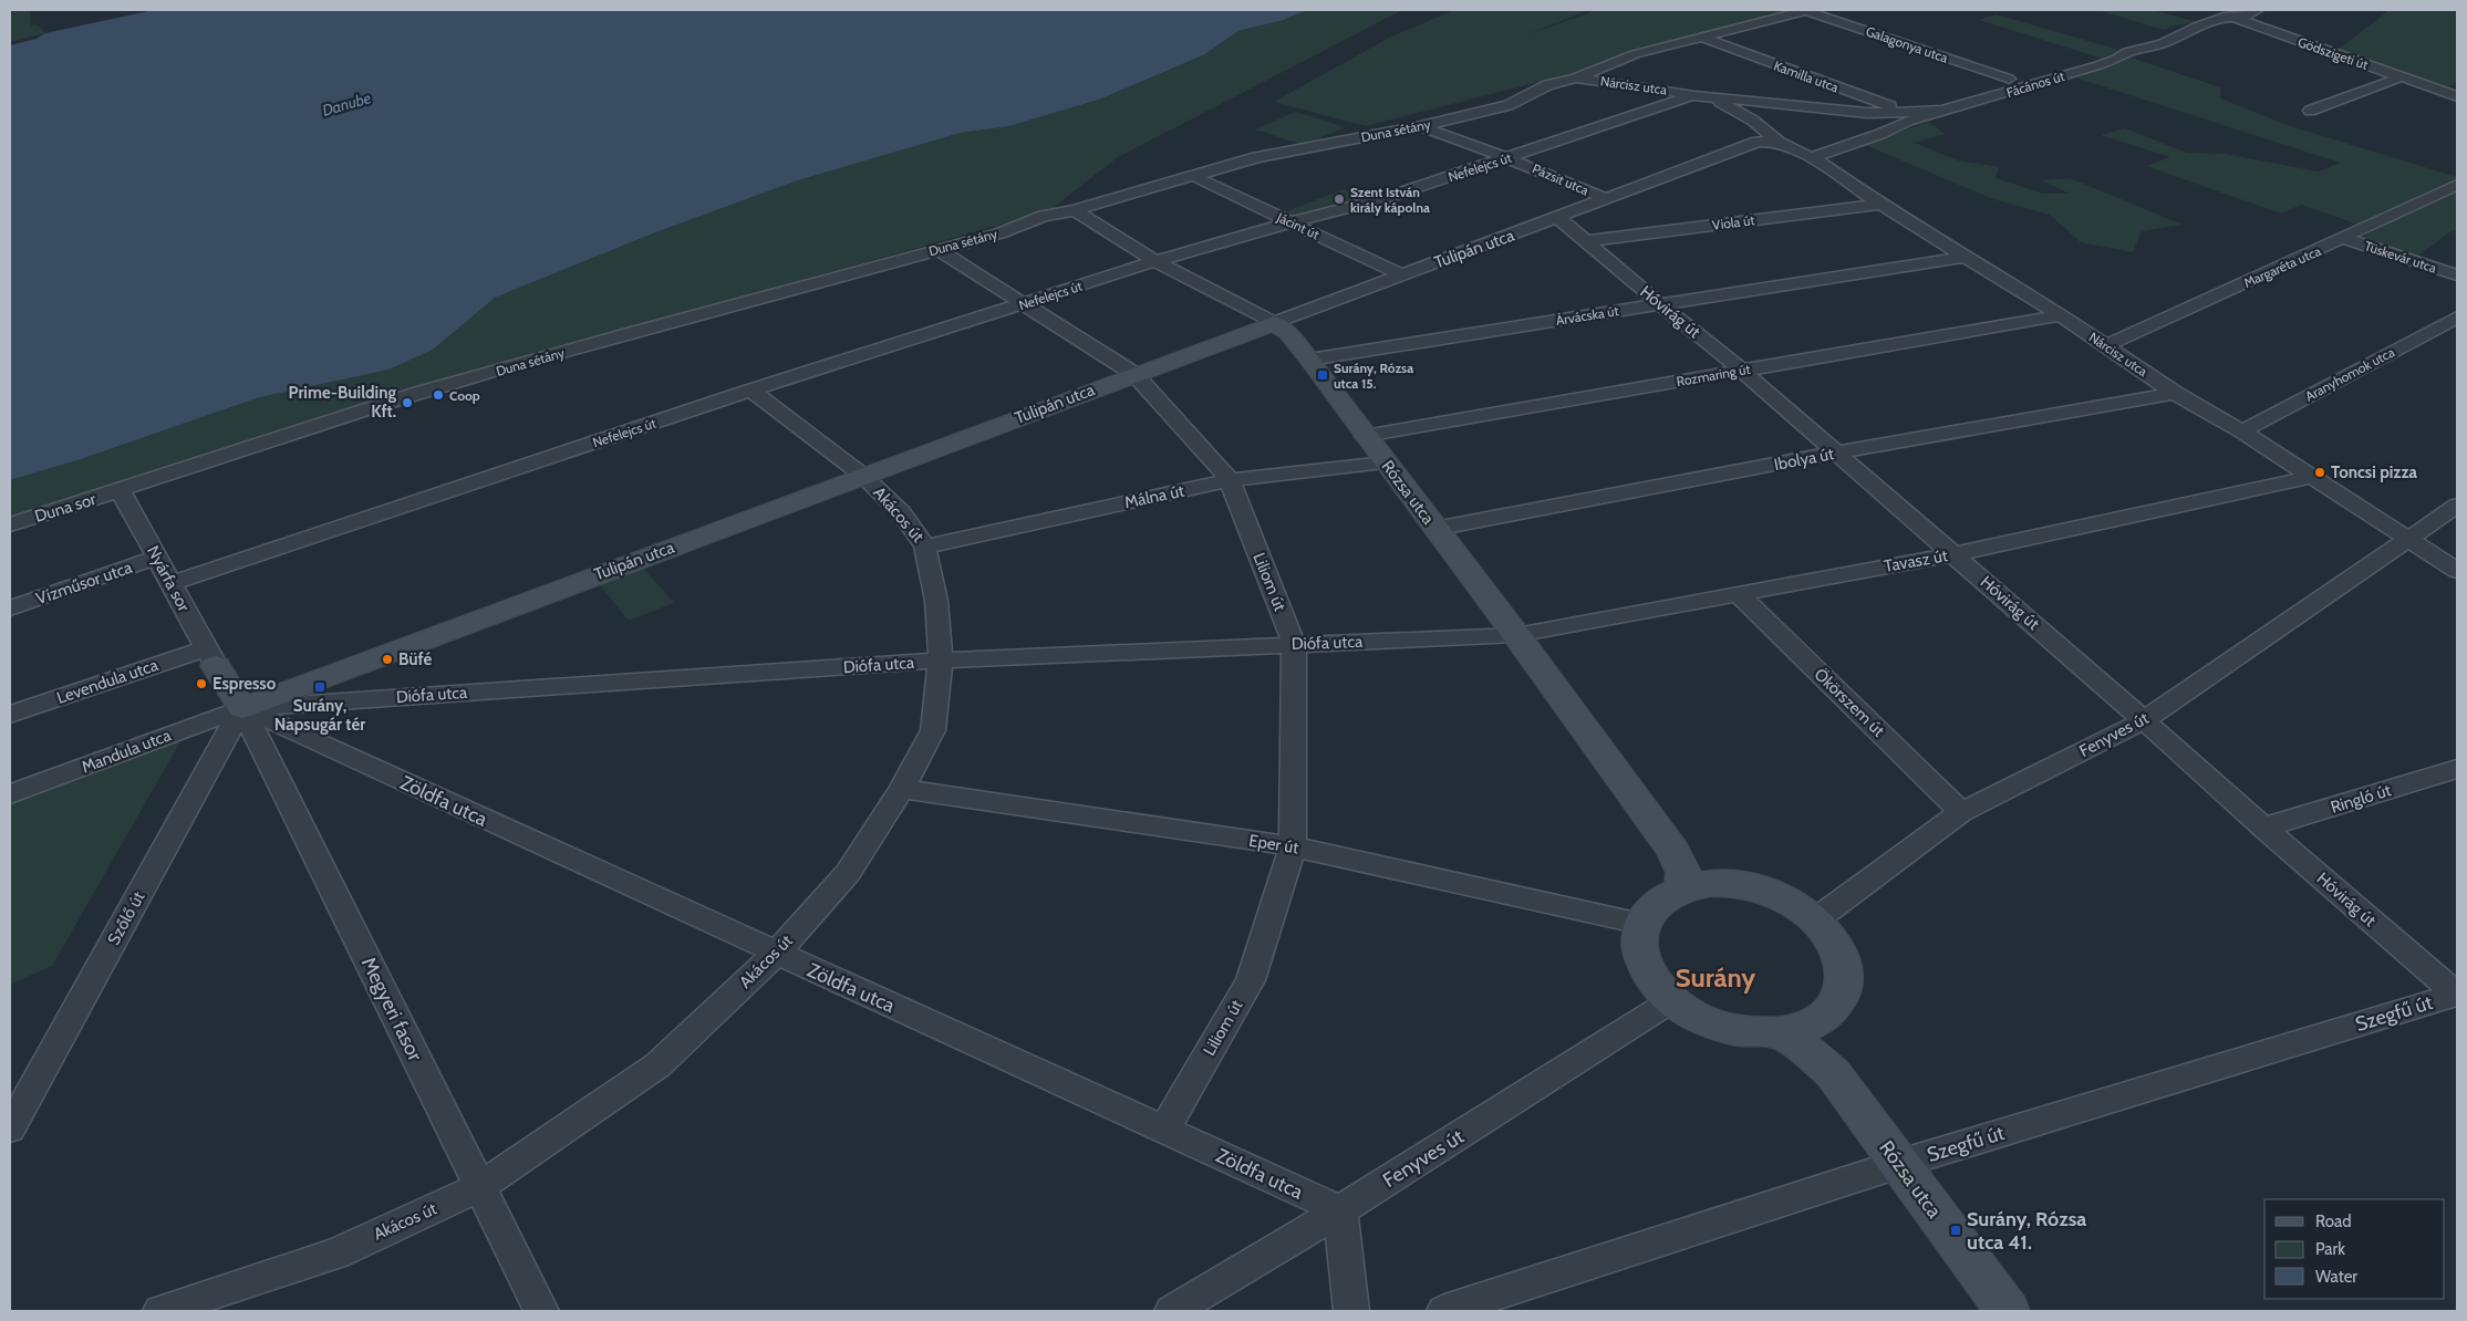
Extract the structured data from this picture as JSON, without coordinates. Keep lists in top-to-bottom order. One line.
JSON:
{"streets":{"street":["Galagonya utca","Gödszigeti út","Kamilla utca","Fácános út","Nárcisz utca","Duna sétány","Nefelejcs út","Pázsit utca","Viola út","Jácint út","Tulipán utca","Tüskevár utca","Margaréta utca","Hóvirág út","Árvácska út","Aranyhomok utca","Rozmaring út","Ibolya út","Rózsa utca","Málna út","Duna sor","Akácos út","Tavasz út","Nyárfa sor","Liliom út","Vízműsor utca","Diófa utca","Levendula utca","Ökörszem út","Fenyves út","Mandula utca","Ringló út","Zöldfa utca","Eper út","Szőlő út","Megyeri fasor","Szegfű út"]},"crossings":[["Galagonya utca","Kamilla utca"],["Galagonya utca","Duna sétány"],["Galagonya utca","Nefelejcs út"],["Gödszigeti út","Fácános út"],["Kamilla utca","Duna sétány"],["Kamilla utca","Nefelejcs út"],["Fácános út","Nefelejcs út"],["Nárcisz utca","Duna sétány"],["Nárcisz utca","Nefelejcs út"],["Nárcisz utca","Viola út"],["Nárcisz utca","Tulipán utca"],["Nárcisz utca","Margaréta utca"],["Nárcisz utca","Árvácska út"],["Nárcisz utca","Aranyhomok utca"],["Nárcisz utca","Rozmaring út"],["Nárcisz utca","Ibolya út"],["Nárcisz utca","Tavasz út"],["Nárcisz utca","Fenyves út"],["Duna sétány","Pázsit utca"],["Duna sétány","Jácint út"],["Duna sétány","Rózsa utca"],["Duna sétány","Duna sor"],["Duna sétány","Nyárfa sor"],["Duna sétány","Liliom út"],["Nefelejcs út","Pázsit utca"],["Nefelejcs út","Jácint út"],["Nefelejcs út","Rózsa utca"],["Nefelejcs út","Akácos út"],["Nefelejcs út","Nyárfa sor"],["Nefelejcs út","Liliom út"],["Pázsit utca","Tulipán utca"],["Viola út","Hóvirág út"],["Jácint út","Tulipán utca"],["Tulipán utca","Hóvirág út"],["Tulipán utca","Rózsa utca"],["Tulipán utca","Akácos út"],["Tulipán utca","Liliom út"],["Tulipán utca","Diófa utca"],["Tulipán utca","Mandula utca"],["Tulipán utca","Zöldfa utca"],["Tulipán utca","Szőlő út"],["Tulipán utca","Megyeri fasor"],["Tüskevár utca","Margaréta utca"],["Hóvirág út","Árvácska út"],["Hóvirág út","Rozmaring út"],["Hóvirág út","Ibolya út"],["Hóvirág út","Tavasz út"],["Hóvirág út","Fenyves út"],["Hóvirág út","Ringló út"],["Hóvirág út","Szegfű út"],["Árvácska út","Rózsa utca"],["Rozmaring út","Rózsa utca"],["Ibolya út","Rózsa utca"],["Rózsa utca","Málna út"],["Rózsa utca","Tavasz út"],["Rózsa utca","Diófa utca"],["Rózsa utca","Szegfű út"],["Málna út","Akácos út"],["Málna út","Liliom út"],["Duna sor","Nyárfa sor"],["Akácos út","Diófa utca"],["Akácos út","Zöldfa utca"],["Akácos út","Eper út"],["Akácos út","Megyeri fasor"],["Tavasz út","Diófa utca"],["Tavasz út","Ökörszem út"],["Nyárfa sor","Vízműsor utca"],["Nyárfa sor","Levendula utca"],["Liliom út","Diófa utca"],["Liliom út","Zöldfa utca"],["Liliom út","Eper út"],["Diófa utca","Mandula utca"],["Diófa utca","Zöldfa utca"],["Diófa utca","Szőlő út"],["Diófa utca","Megyeri fasor"],["Ökörszem út","Fenyves út"],["Fenyves út","Zöldfa utca"],["Fenyves út","Eper út"],["Mandula utca","Zöldfa utca"],["Mandula utca","Szőlő út"],["Mandula utca","Megyeri fasor"],["Zöldfa utca","Szőlő út"],["Zöldfa utca","Megyeri fasor"],["Szőlő út","Megyeri fasor"]],"districts":["Surány"],"water":["Danube"],"places":{"other":["Szent István király kápolna","Coop","Prime-Building Kft.","Toncsi pizza","Büfé","Espresso"],"transit":["Surány, Rózsa utca 15.","Surány, Napsugár tér","Surány, Rózsa utca 41."]},"legend":["Road","Park","Water"]}
